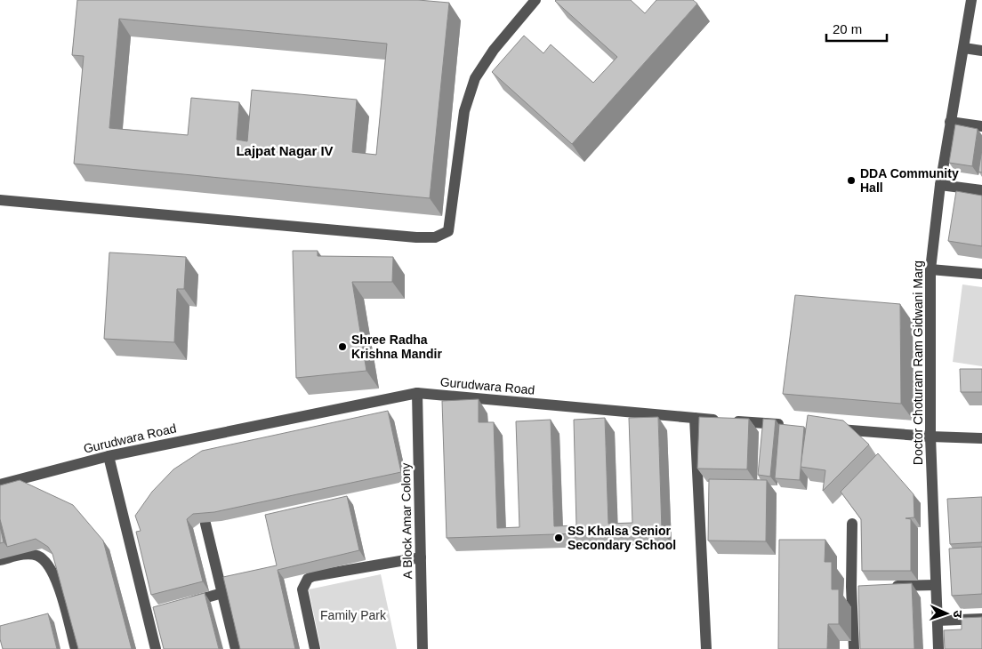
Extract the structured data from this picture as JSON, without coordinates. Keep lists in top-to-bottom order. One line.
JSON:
{"streets":{"street":["Doctor Choturam Ram Gidwani Marg","Gurudwara Road","A Block Amar Colony"]},"crossings":[["Gurudwara Road","A Block Amar Colony"]],"districts":["Lajpat Nagar IV"],"parks":["Family Park"],"places":["DDA Community Hall","Shree Radha Krishna Mandir","SS Khalsa Senior Secondary School"],"scale_bar":"20 m","north":"right"}
